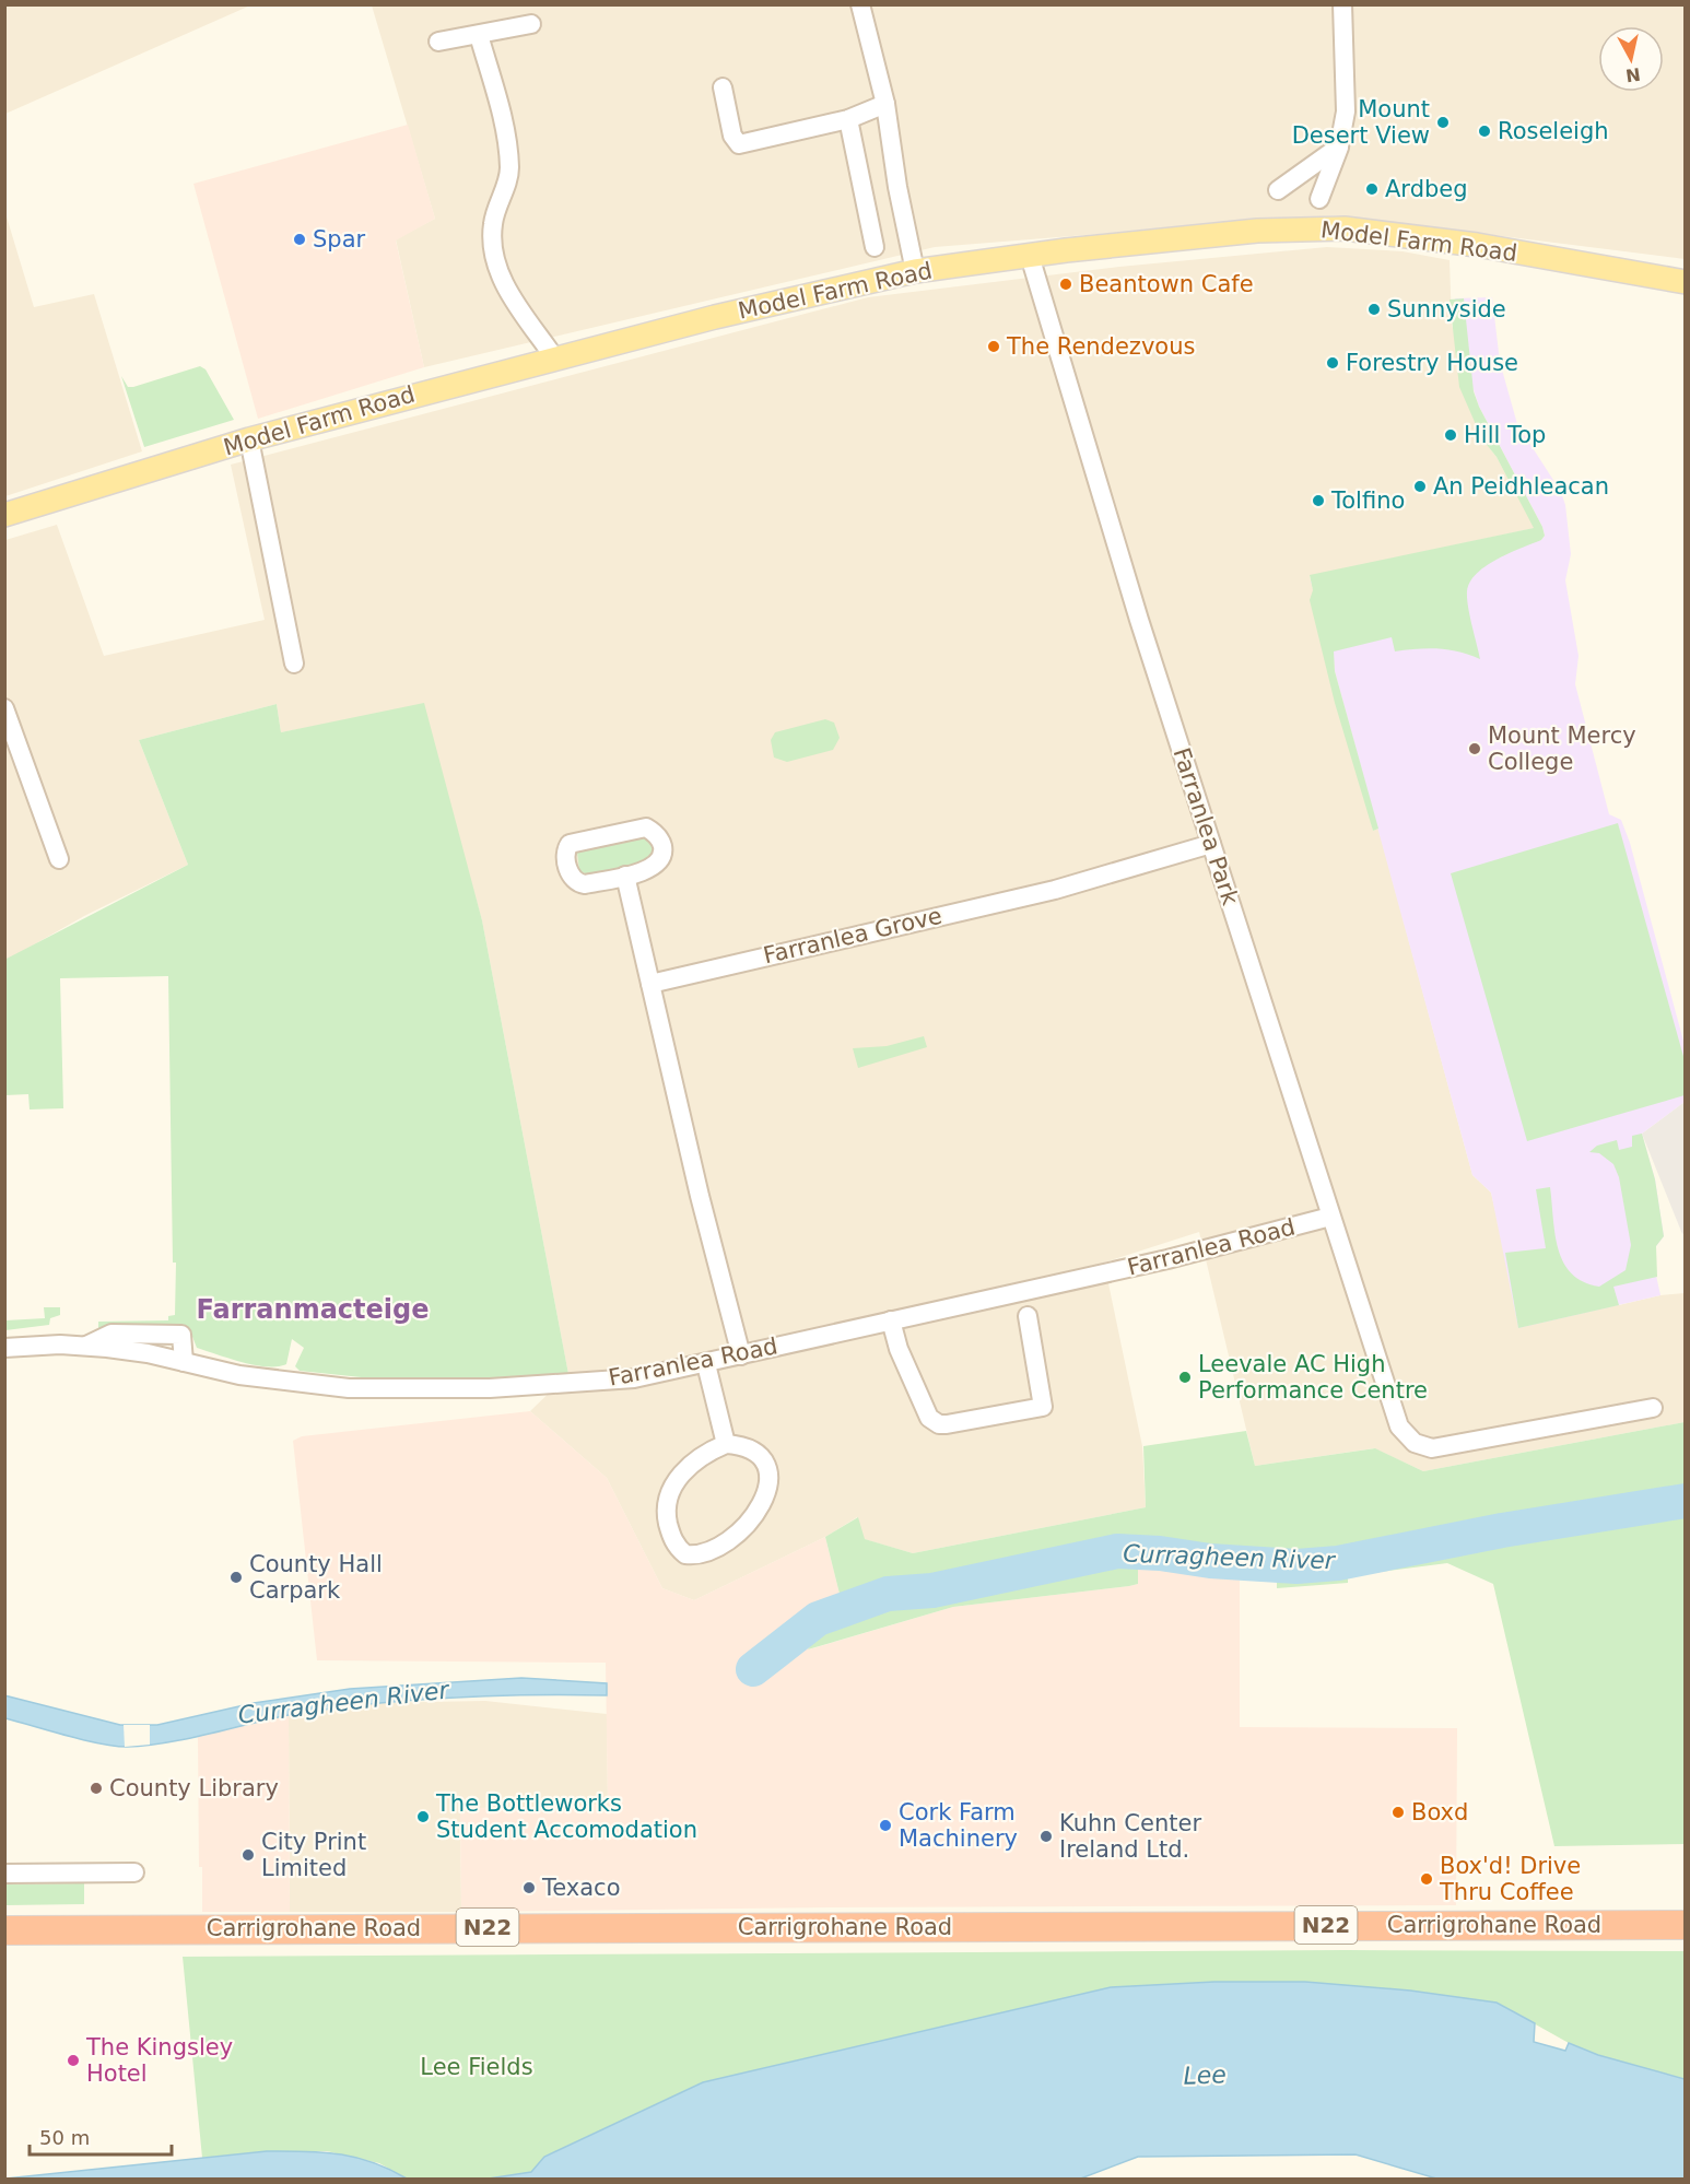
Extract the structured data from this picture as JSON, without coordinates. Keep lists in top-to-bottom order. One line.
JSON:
{"streets":{"highway":["N22","Carrigrohane Road"],"main road":["Model Farm Road"],"street":["Farranlea Park","Farranlea Grove","Farranlea Road"]},"crossings":[["Model Farm Road","Farranlea Park"],["Farranlea Park","Farranlea Grove"],["Farranlea Park","Farranlea Road"]],"districts":["Farranmacteige"],"water":["Curragheen River","Lee"],"parks":["Lee Fields"],"places":["Mount Desert View","Roseleigh","Ardbeg","Spar","Beantown Cafe","Sunnyside","The Rendezvous","Forestry House","Hill Top","An Peidhleacan","Tolfino","Mount Mercy College","Leevale AC High Performance Centre","County Hall Carpark","County Library","Boxd","The Bottleworks Student Accomodation","Cork Farm Machinery","Kuhn Center Ireland Ltd.","City Print Limited","Box'd! Drive Thru Coffee","Texaco","The Kingsley Hotel"],"scale_bar":"50 m","north":"bottom"}
